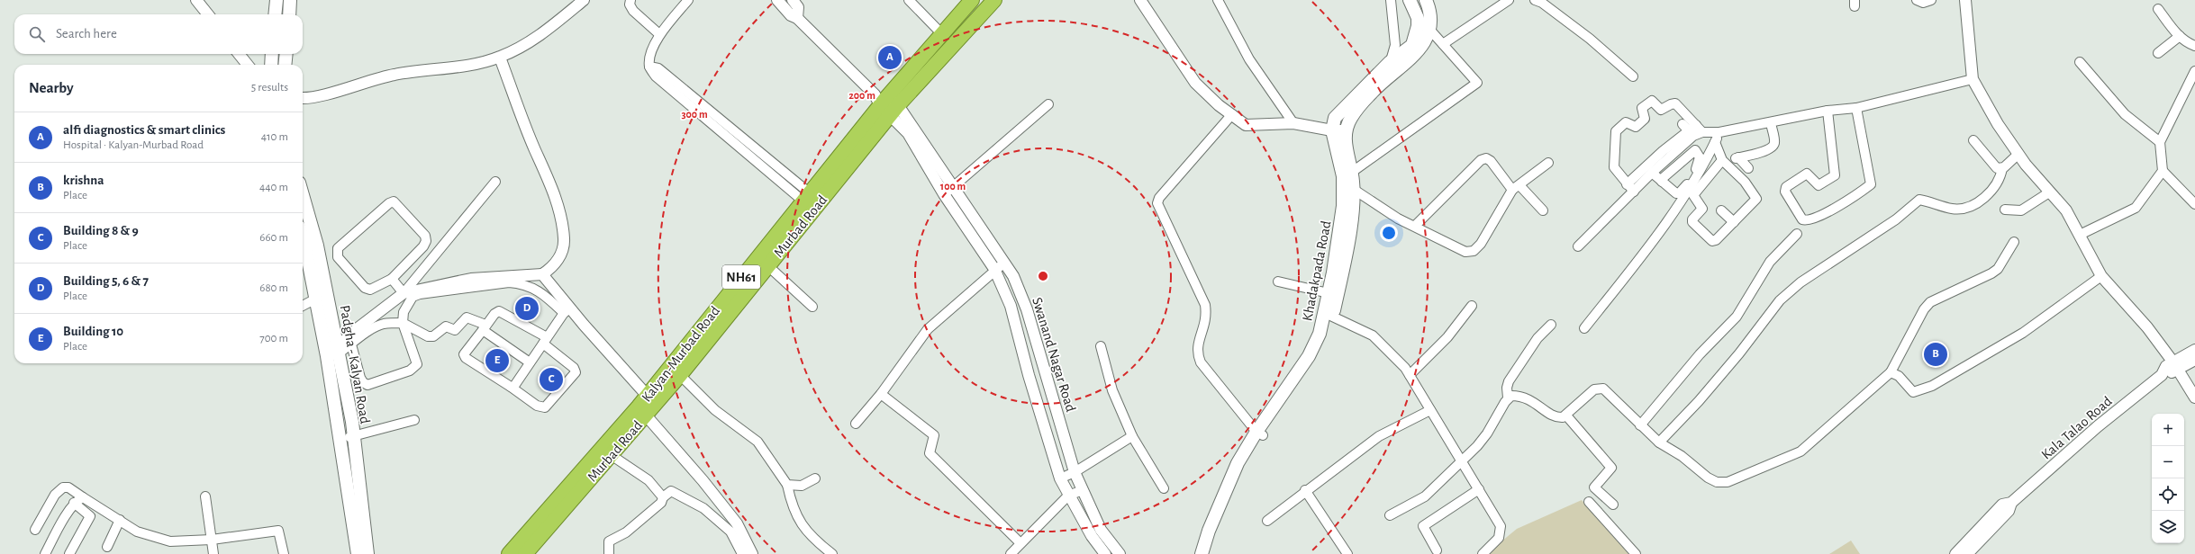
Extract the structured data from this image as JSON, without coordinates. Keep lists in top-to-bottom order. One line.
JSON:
{"streets":{"highway":["Murbad Road","NH61","Kalyan-Murbad Road"],"main road":["Khadakpada Road","Padgha - Kalyan Road"],"street":["Swanand Nagar Road","Kala Talao Road"]},"crossings":[["Murbad Road","Kalyan-Murbad Road"],["Murbad Road","Swanand Nagar Road"],["Kalyan-Murbad Road","Swanand Nagar Road"]],"page":{"search":"Search here","pins":["A","D","B","E","C"],"heading":["Nearby","5 results"],"list":[{"mark":"A","name":"alfi diagnostics & smart clinics","note":"Hospital · Kalyan-Murbad Road","value":"410 m"},{"mark":"B","name":"krishna","note":"Place","value":"440 m"},{"mark":"C","name":"Building 8 & 9","note":"Place","value":"660 m"},{"mark":"D","name":"Building 5, 6 & 7","note":"Place","value":"680 m"},{"mark":"E","name":"Building 10","note":"Place","value":"700 m"}],"map_buttons":["+","−"]},"rings":["200 m","300 m","100 m"]}
